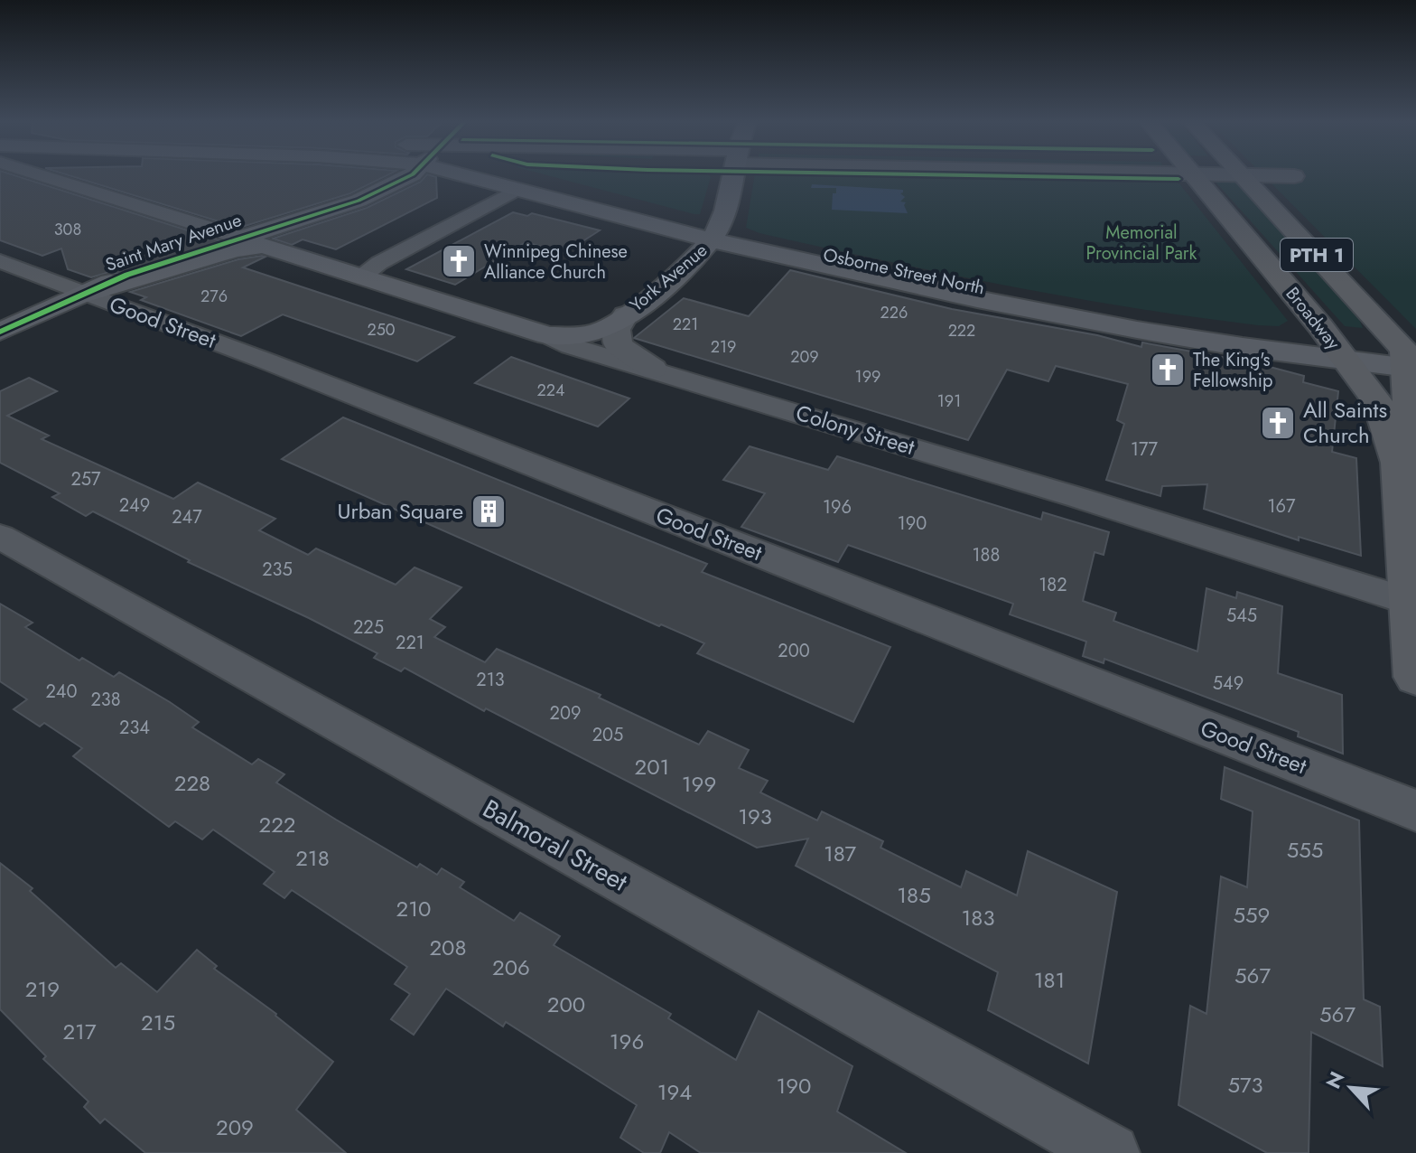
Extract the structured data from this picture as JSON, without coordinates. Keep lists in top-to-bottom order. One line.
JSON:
{"streets":{"highway":["PTH 1","Broadway"],"main road":["Saint Mary Avenue","Osborne Street North","York Avenue","Colony Street"],"street":["Good Street","Balmoral Street"]},"crossings":[["Saint Mary Avenue","Good Street"],["Saint Mary Avenue","Colony Street"],["PTH 1","Osborne Street North"],["PTH 1","Broadway"],["Osborne Street North","York Avenue"],["Osborne Street North","Broadway"],["York Avenue","Colony Street"],["Broadway","Colony Street"]],"parks":["Memorial Provincial Park"],"places":{"church":["Winnipeg Chinese Alliance Church","The King's Fellowship","All Saints Church"],"building":["Urban Square"]},"house_numbers":["308","276","226","221","250","222","219","209","199","224","191","177","257","249","167","196","247","190","188","235","182","545","225","221","200","213","549","240","238","209","234","205","201","228","199","193","222","555","187","218","185","210","559","183","208","206","567","181","219","200","567","215","217","196","573","190","194","209"],"north":"top left"}
